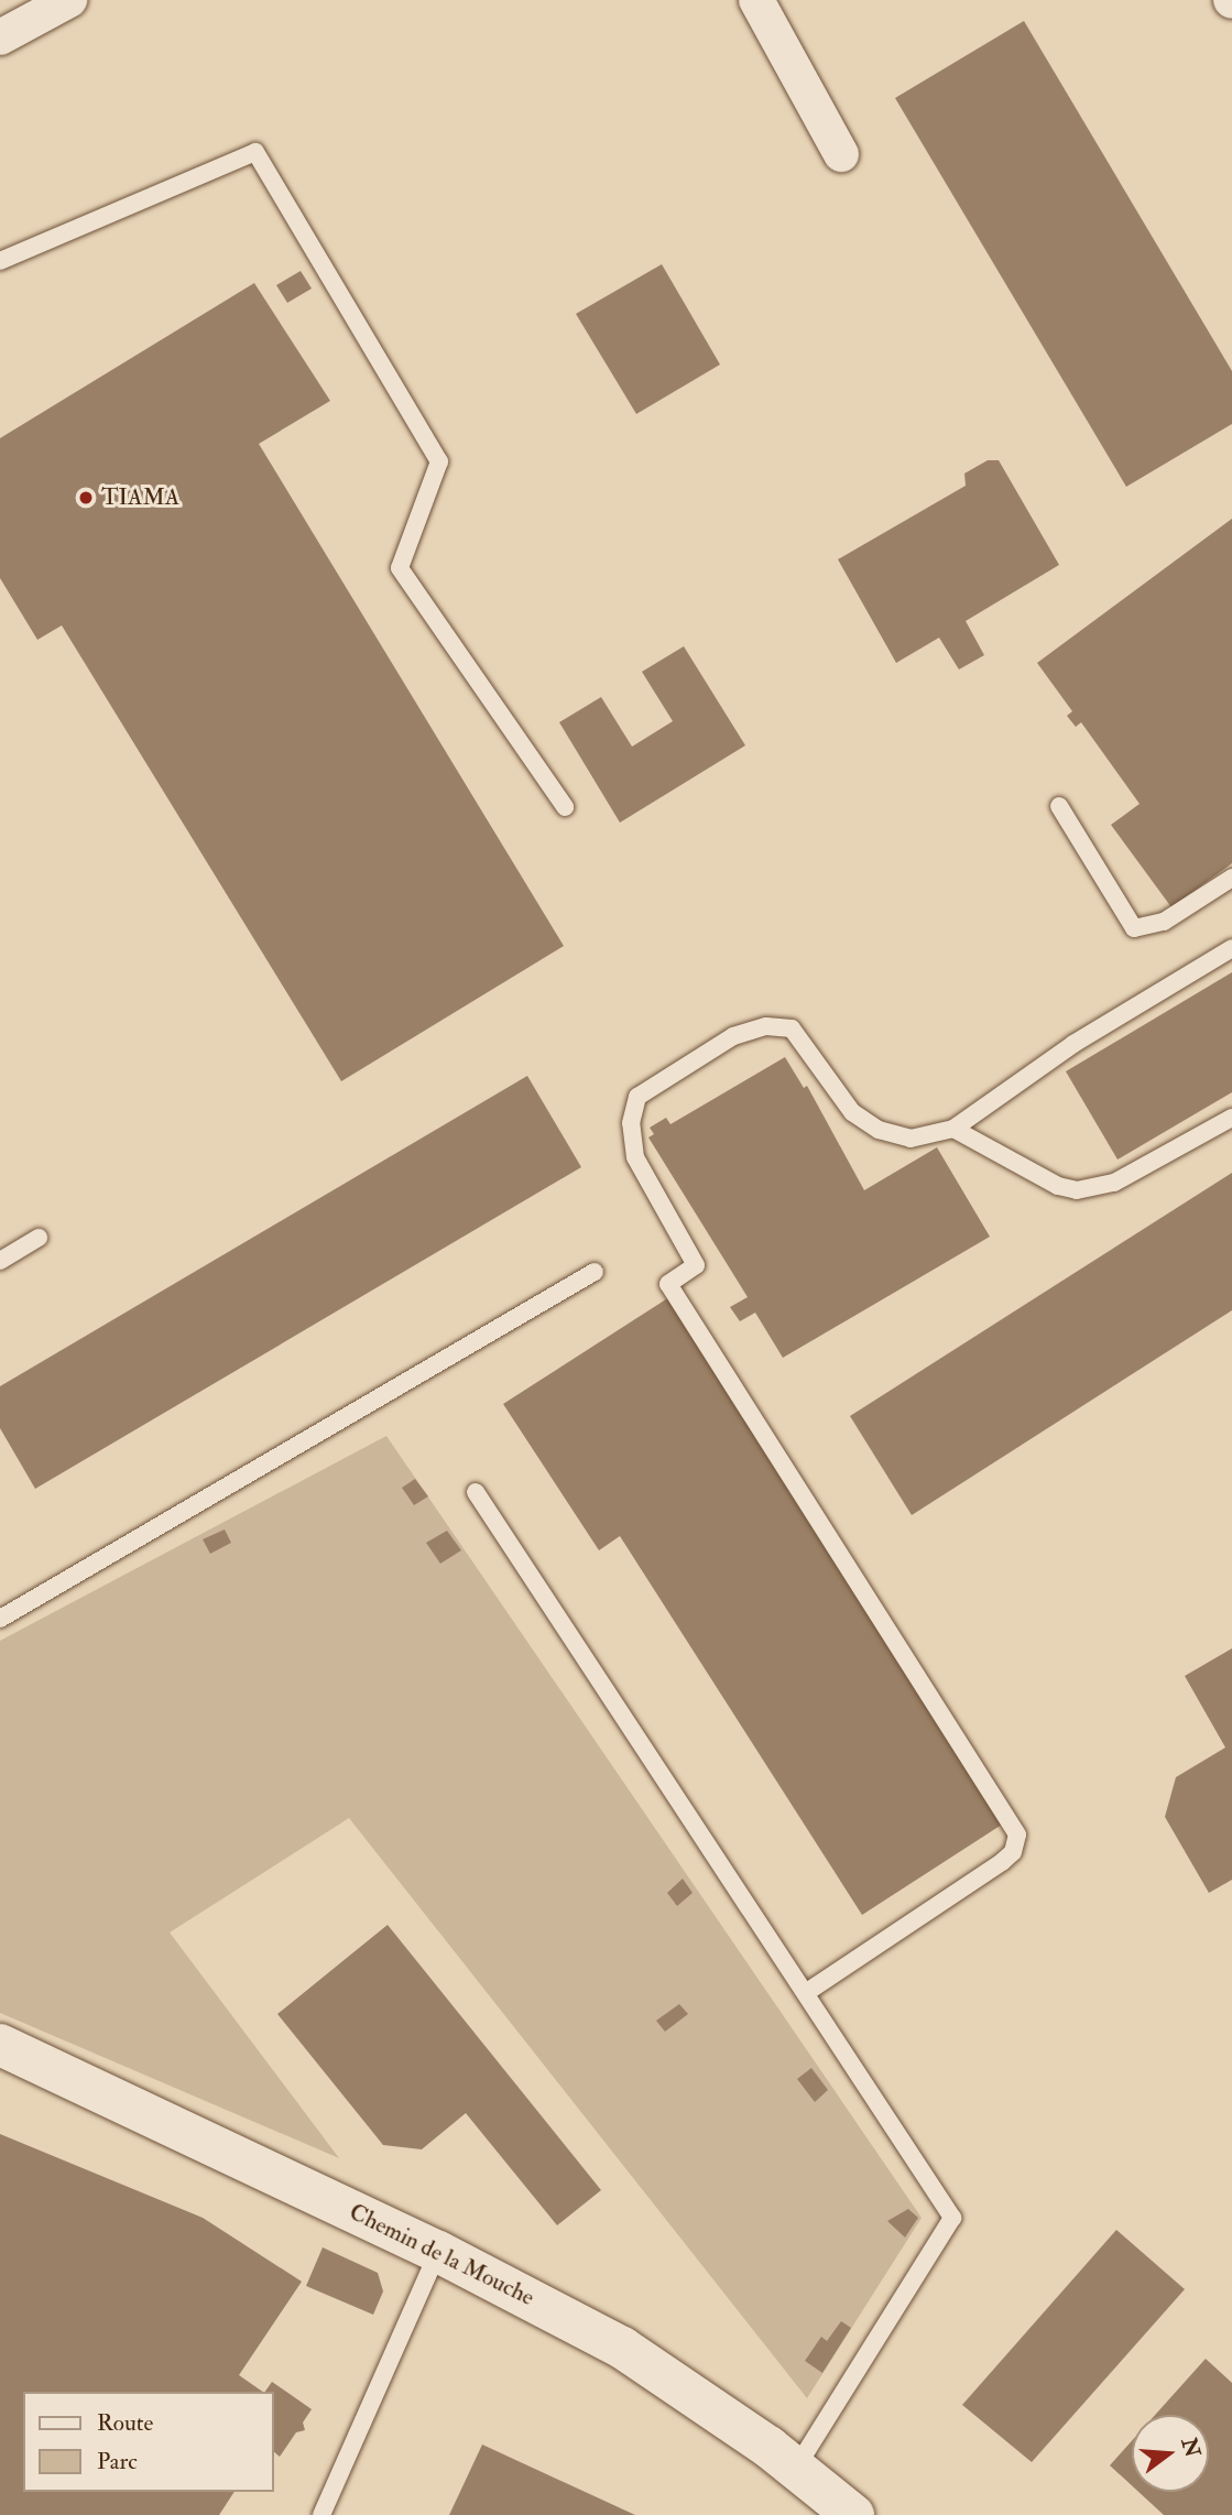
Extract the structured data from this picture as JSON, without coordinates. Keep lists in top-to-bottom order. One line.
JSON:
{"streets":{"street":["Chemin de la Mouche"]},"places":["TIAMA"],"legend":["Route","Parc"],"north":"right"}
